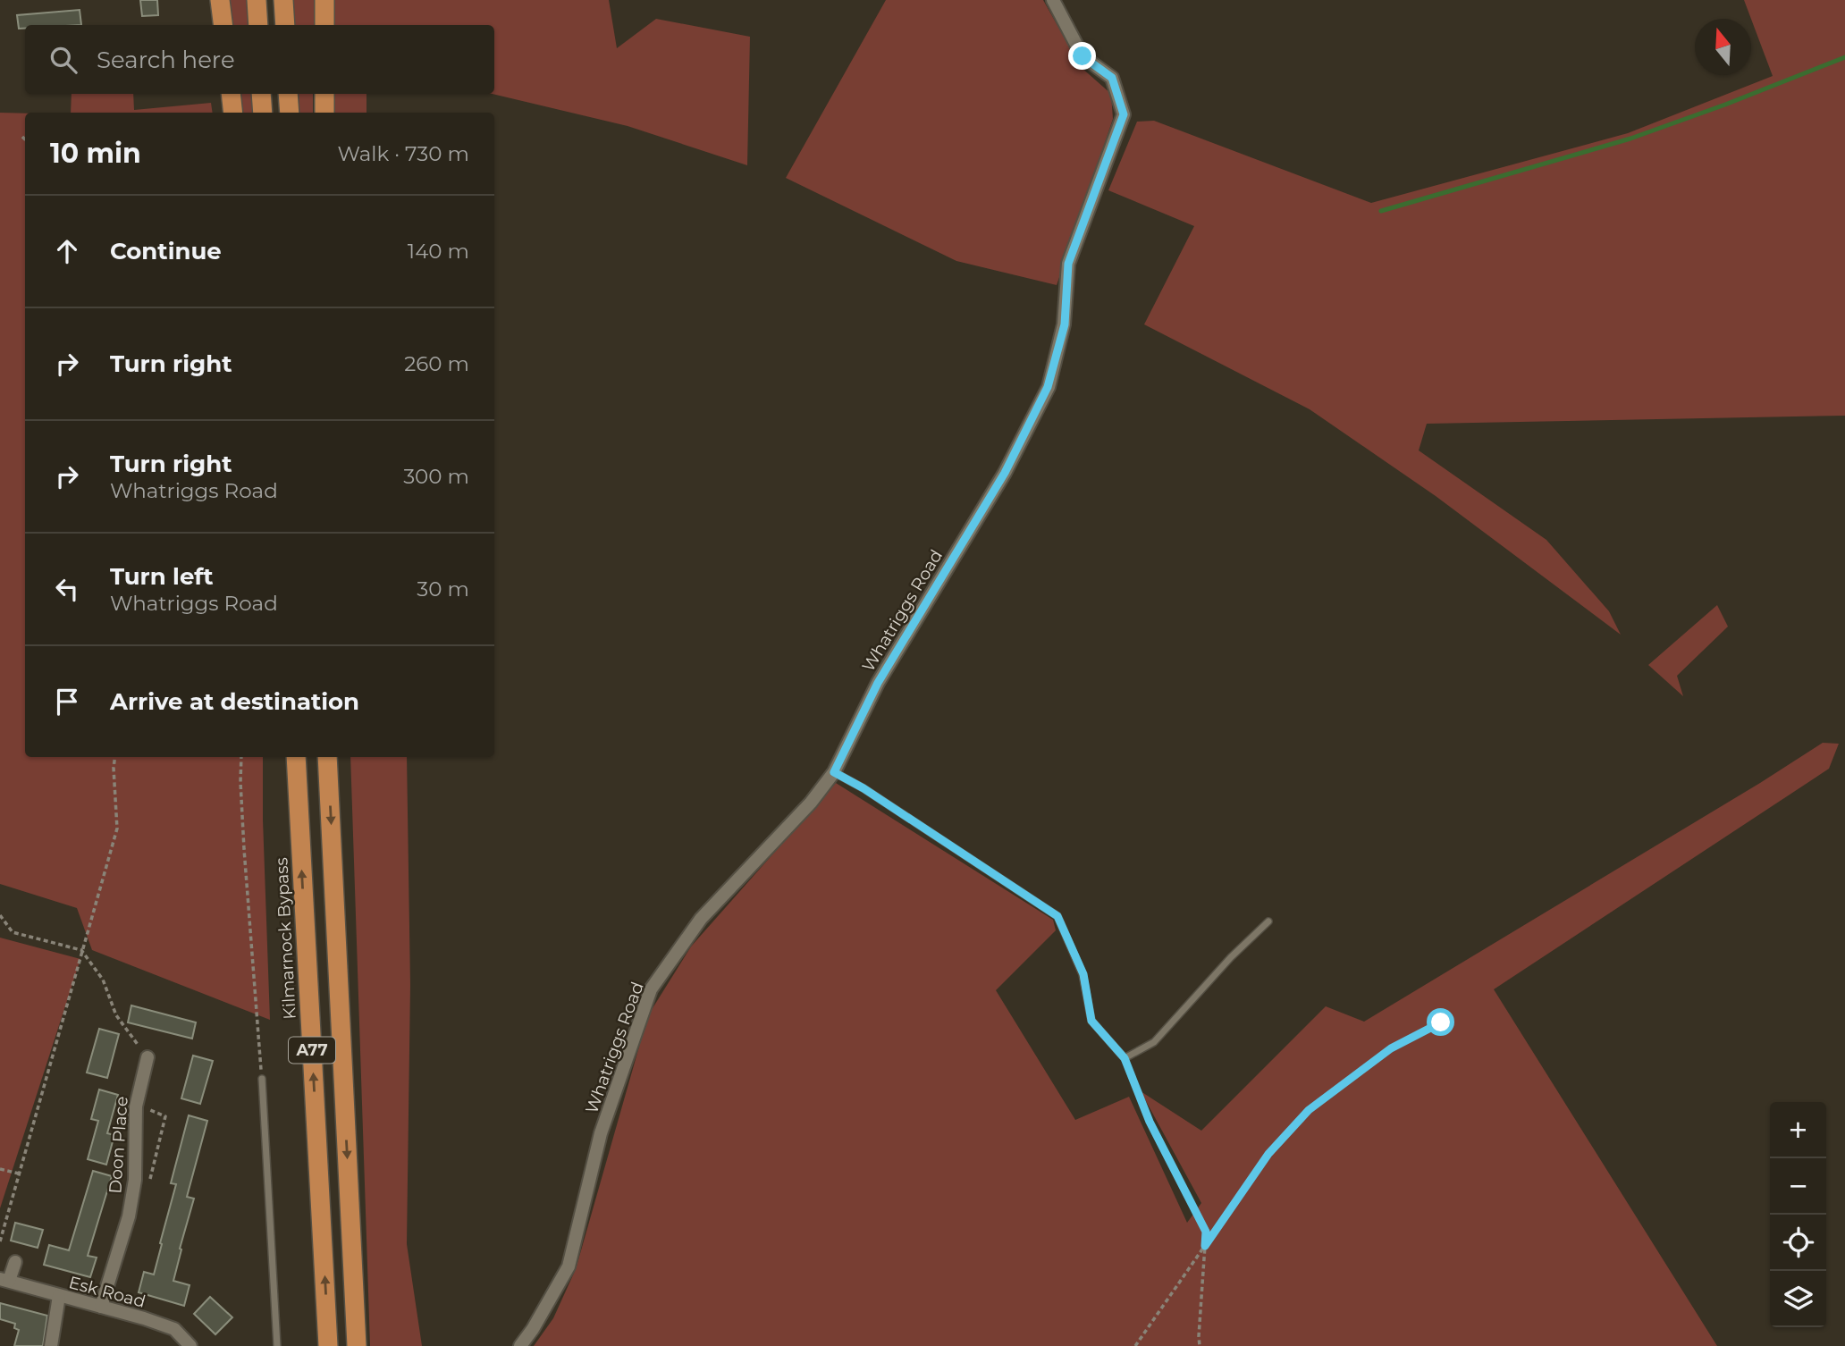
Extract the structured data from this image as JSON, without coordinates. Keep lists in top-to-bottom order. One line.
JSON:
{"streets":{"highway":["Kilmarnock Bypass","A77"],"street":["Whatriggs Road","Doon Place","Esk Road"]},"crossings":[["Doon Place","Esk Road"]],"north":"top","page":{"search":"Search here","heading":["10 min","Walk · 730 m"],"list":[["Continue","140 m"],["Turn right","260 m"],["Turn right","Whatriggs Road","300 m"],["Turn left","Whatriggs Road","30 m"],"Arrive at destination"],"map_buttons":["+","−"]}}
